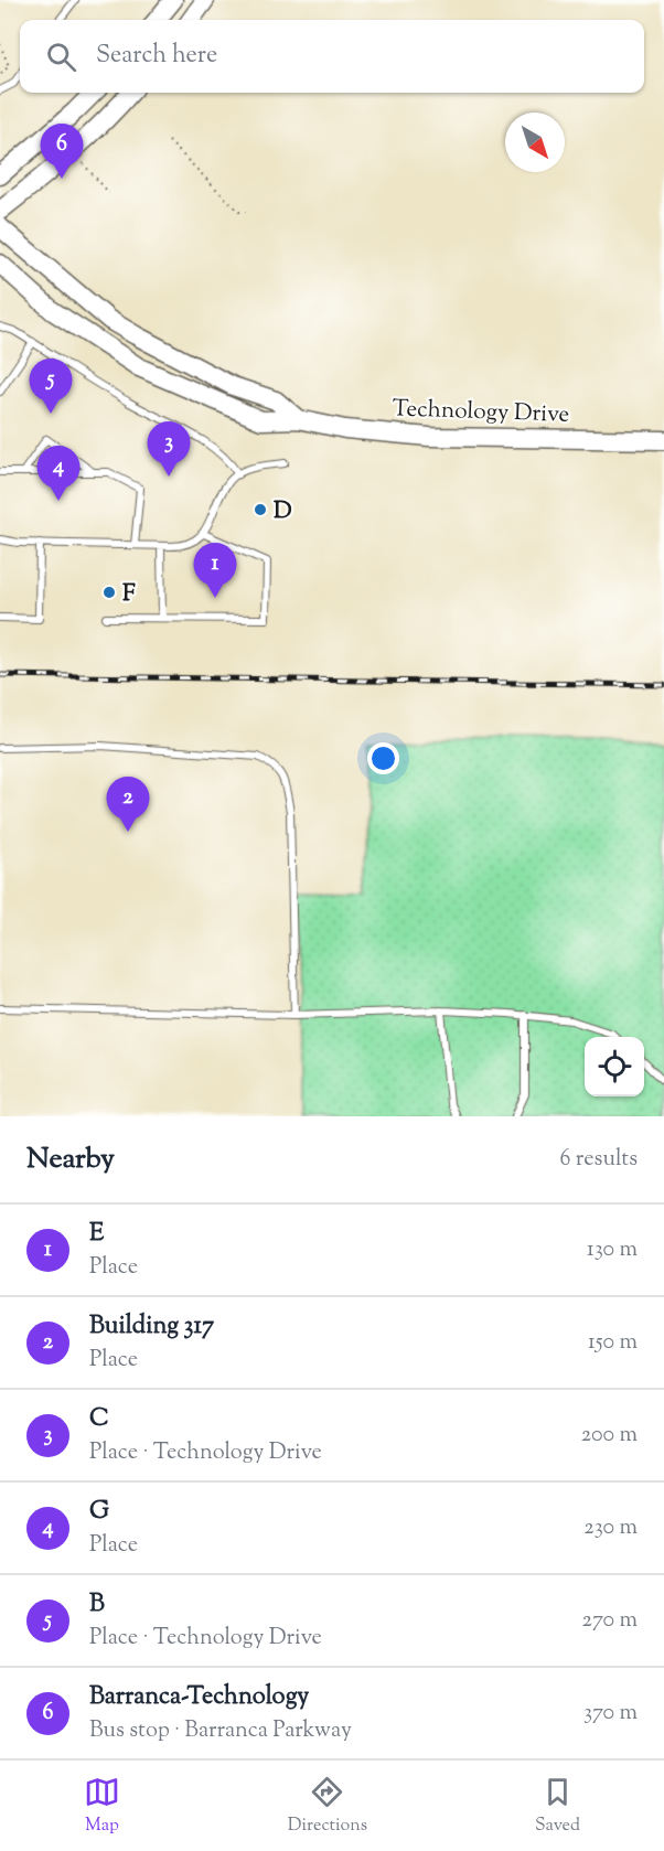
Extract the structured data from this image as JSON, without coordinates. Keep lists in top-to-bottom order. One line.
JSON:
{"streets":{"street":["Technology Drive"]},"places":["D","F"],"north":"bottom right","page":{"search":"Search here","pins":["6","5","3","4","1","2"],"heading":["Nearby","6 results"],"list":[{"mark":"1","name":"E","note":"Place","value":"130 m"},{"mark":"2","name":"Building 317","note":"Place","value":"150 m"},{"mark":"3","name":"C","note":"Place · Technology Drive","value":"200 m"},{"mark":"4","name":"G","note":"Place","value":"230 m"},{"mark":"5","name":"B","note":"Place · Technology Drive","value":"270 m"},{"mark":"6","name":"Barranca-Technology","note":"Bus stop · Barranca Parkway","value":"370 m"}],"nav":["Map","Directions","Saved"]}}
